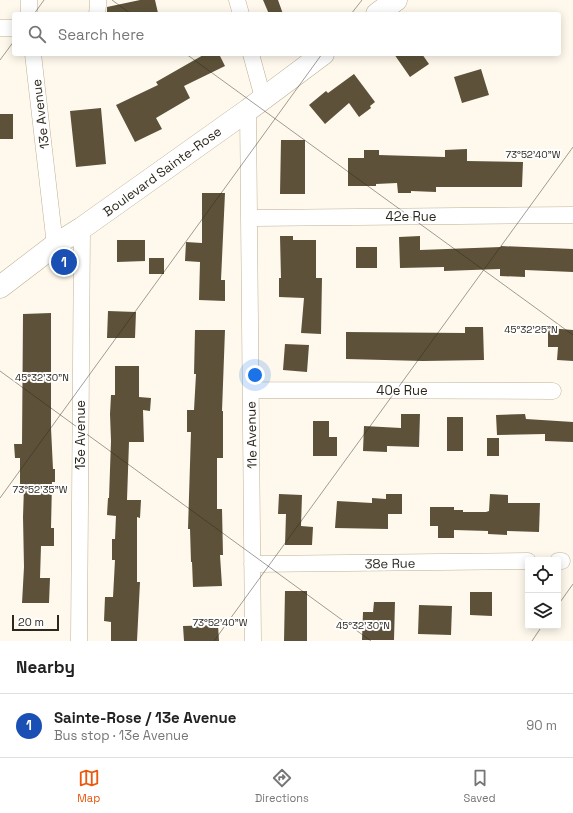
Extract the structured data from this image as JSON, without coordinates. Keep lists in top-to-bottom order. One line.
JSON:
{"streets":{"street":["13e Avenue","Boulevard Sainte-Rose","42e Rue","40e Rue","11e Avenue","38e Rue"]},"crossings":[["13e Avenue","Boulevard Sainte-Rose"],["Boulevard Sainte-Rose","11e Avenue"],["42e Rue","11e Avenue"],["40e Rue","11e Avenue"],["11e Avenue","38e Rue"]],"scale_bar":"20 m","page":{"search":"Search here","pins":"1","scale":"20 m","heading":"Nearby","list":[{"mark":"1","name":"Sainte-Rose / 13e Avenue","note":"Bus stop · 13e Avenue","value":"90 m"}],"nav":["Map","Directions","Saved"]},"coordinates":["73°52'40\"W","45°32'25\"N","45°32'30\"N","73°52'35\"W"]}
